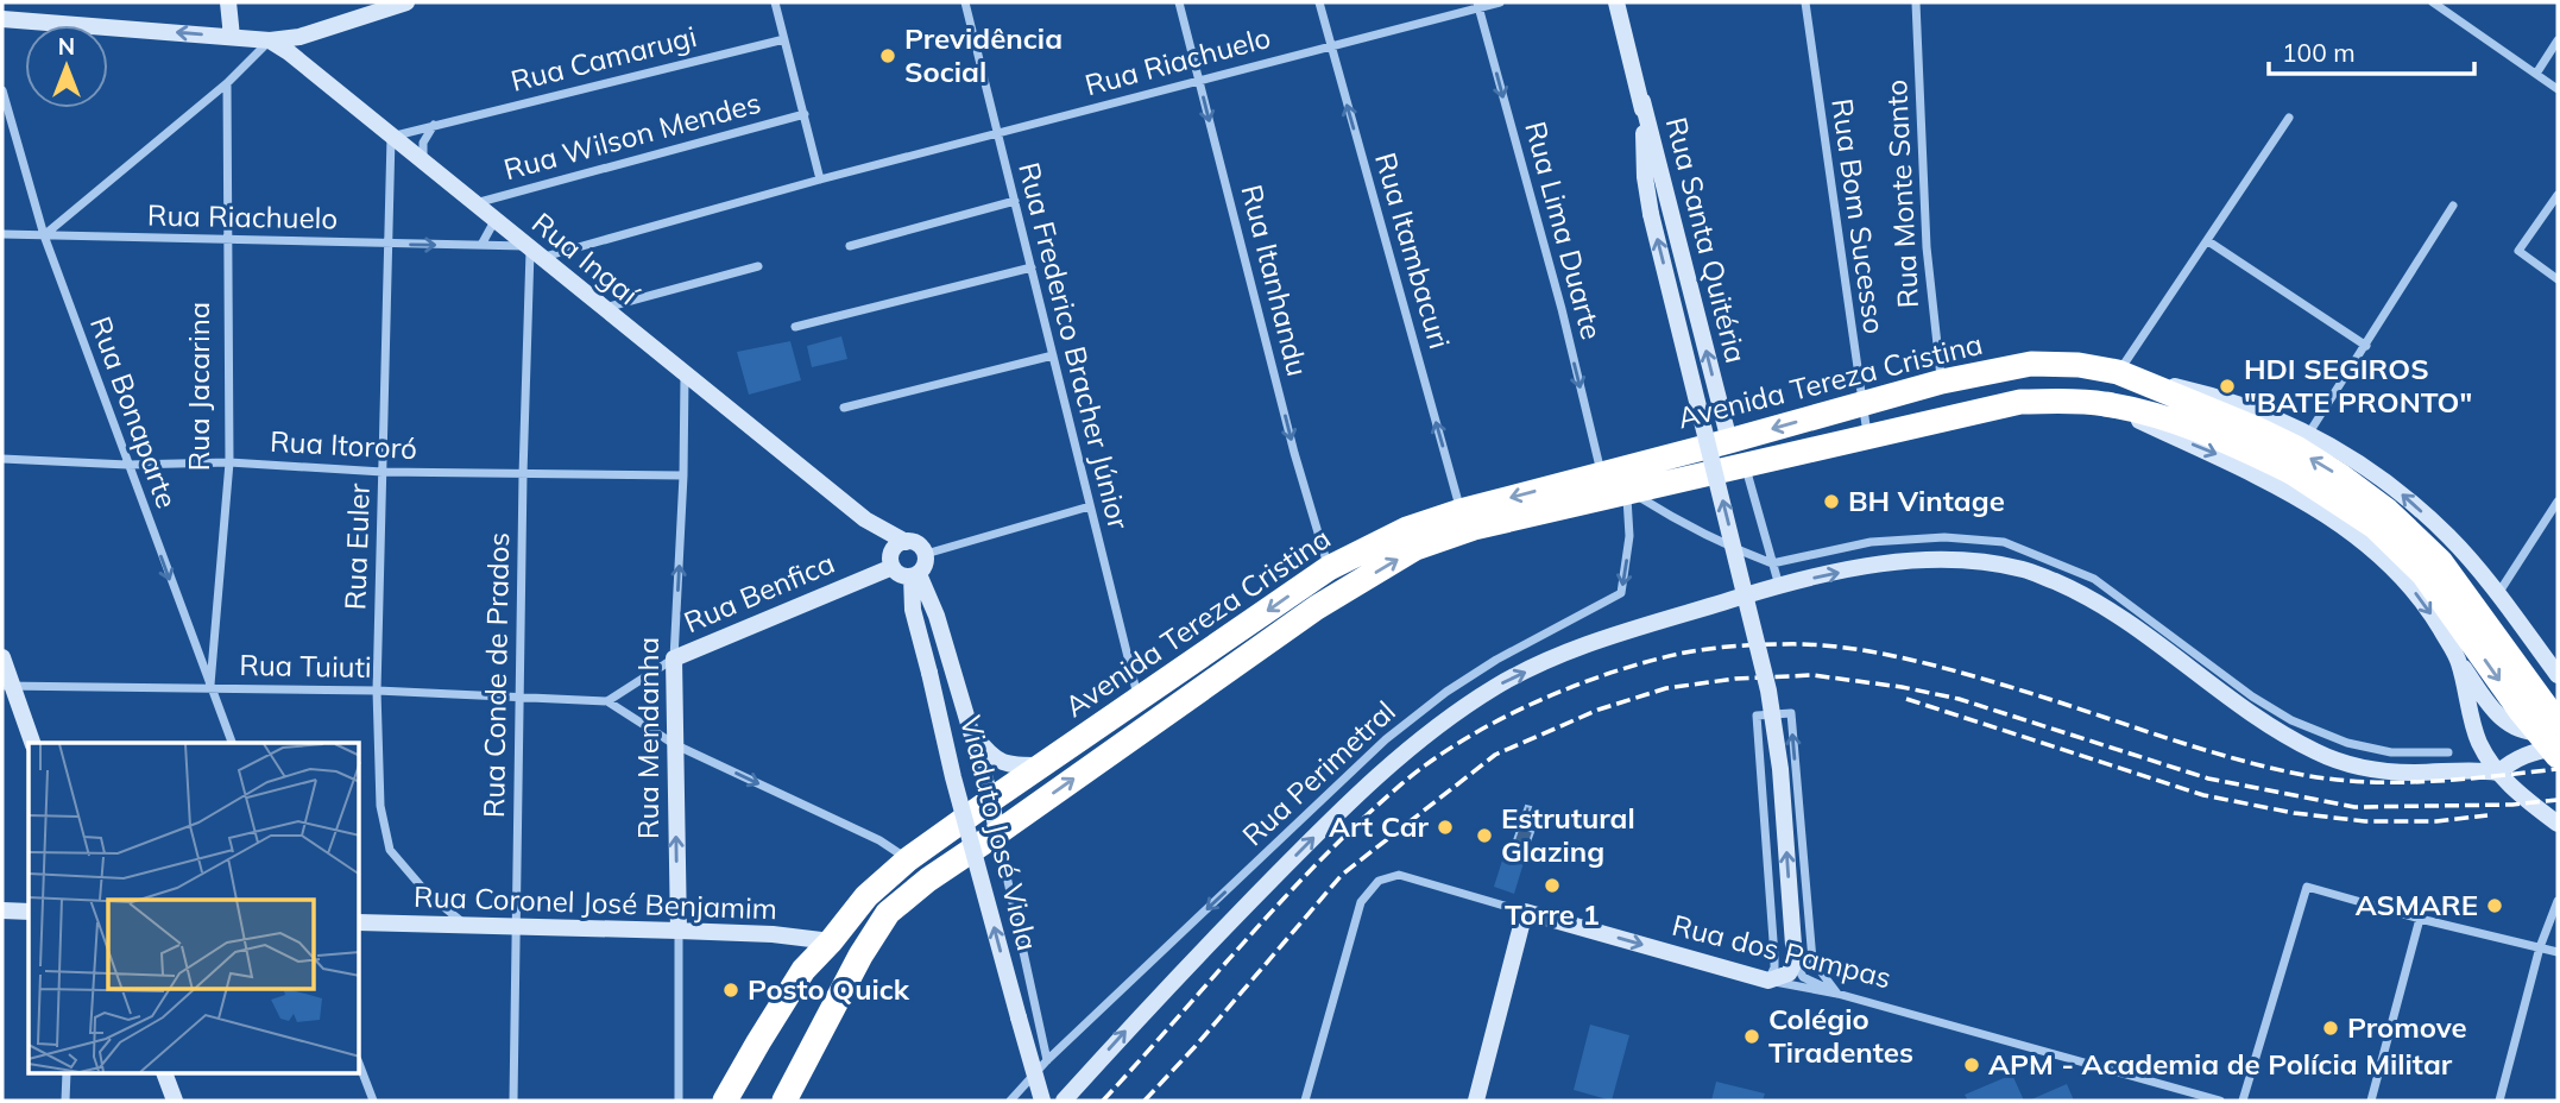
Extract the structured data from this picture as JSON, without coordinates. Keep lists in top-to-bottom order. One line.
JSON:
{"streets":{"highway":["Avenida Tereza Cristina"],"street":["Rua Camarugi","Rua Riachuelo","Rua Wilson Mendes","Rua Monte Santo","Rua Bom Sucesso","Rua Lima Duarte","Rua Santa Quitéria","Rua Itambacuri","Rua Ingaí","Rua Itanhandu","Rua Frederico Bracher Júnior","Rua Jacarina","Rua Bonaparte","Rua Itororó","Rua Euler","Rua Benfica","Rua Tuiuti","Rua Conde de Prados","Rua Mendanha","Rua Perimetral","Viaduto José Viola","Rua Coronel José Benjamim","Rua dos Pampas"]},"crossings":[["Rua Camarugi","Rua Ingaí"],["Rua Camarugi","Rua Euler"],["Rua Riachuelo","Rua Lima Duarte"],["Rua Riachuelo","Rua Itambacuri"],["Rua Riachuelo","Rua Ingaí"],["Rua Riachuelo","Rua Itanhandu"],["Rua Riachuelo","Rua Frederico Bracher Júnior"],["Rua Riachuelo","Rua Jacarina"],["Rua Riachuelo","Rua Bonaparte"],["Rua Riachuelo","Rua Euler"],["Rua Riachuelo","Rua Conde de Prados"],["Rua Wilson Mendes","Rua Ingaí"],["Rua Monte Santo","Avenida Tereza Cristina"],["Rua Bom Sucesso","Avenida Tereza Cristina"],["Rua Lima Duarte","Avenida Tereza Cristina"],["Rua Santa Quitéria","Avenida Tereza Cristina"],["Rua Itambacuri","Avenida Tereza Cristina"],["Rua Ingaí","Rua Euler"],["Rua Ingaí","Rua Benfica"],["Rua Ingaí","Rua Conde de Prados"],["Rua Ingaí","Rua Mendanha"],["Rua Ingaí","Viaduto José Viola"],["Rua Itanhandu","Avenida Tereza Cristina"],["Rua Frederico Bracher Júnior","Avenida Tereza Cristina"],["Avenida Tereza Cristina","Rua Perimetral"],["Avenida Tereza Cristina","Rua Coronel José Benjamim"],["Rua Jacarina","Rua Bonaparte"],["Rua Jacarina","Rua Itororó"],["Rua Jacarina","Rua Tuiuti"],["Rua Bonaparte","Rua Itororó"],["Rua Bonaparte","Rua Tuiuti"],["Rua Itororó","Rua Euler"],["Rua Itororó","Rua Conde de Prados"],["Rua Itororó","Rua Mendanha"],["Rua Euler","Rua Tuiuti"],["Rua Euler","Rua Coronel José Benjamim"],["Rua Benfica","Rua Tuiuti"],["Rua Benfica","Rua Mendanha"],["Rua Benfica","Viaduto José Viola"],["Rua Tuiuti","Rua Conde de Prados"],["Rua Conde de Prados","Rua Coronel José Benjamim"],["Rua Mendanha","Rua Coronel José Benjamim"],["Rua Perimetral","Viaduto José Viola"]],"one_way":["Rua Lima Duarte","Rua Santa Quitéria","Rua Itambacuri","Rua Itanhandu","Rua Mendanha"],"places":["Previdência Social","HDI SEGIROS \"BATE PRONTO\"","BH Vintage","Art Car","Estrutural Glazing","Torre 1","ASMARE","Posto Quick","Promove","Colégio Tiradentes","APM - Academia de Polícia Militar"],"scale_bar":"100 m","north":"top"}
